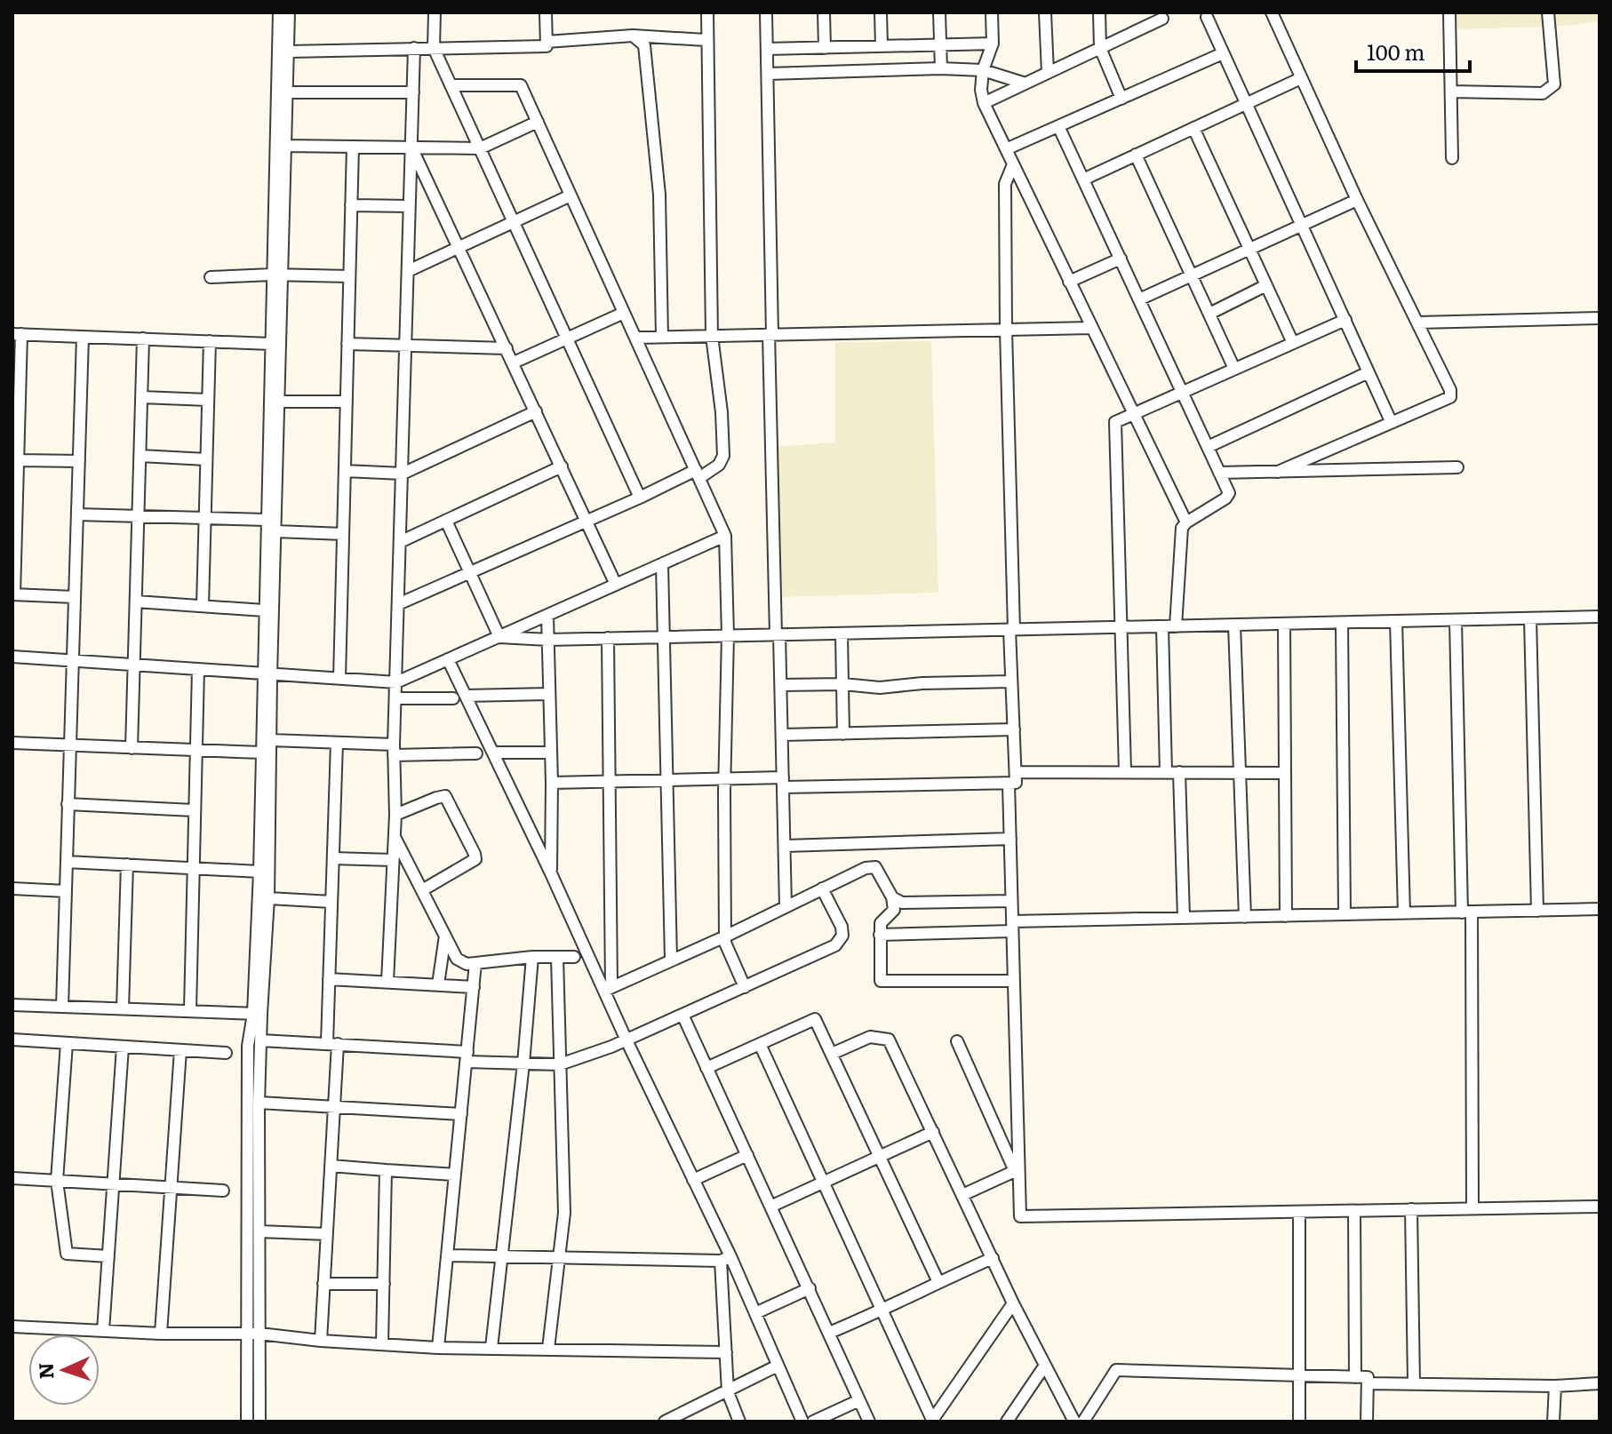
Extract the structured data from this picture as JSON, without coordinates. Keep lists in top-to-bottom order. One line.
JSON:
{"scale_bar":"100 m","north":"left"}
